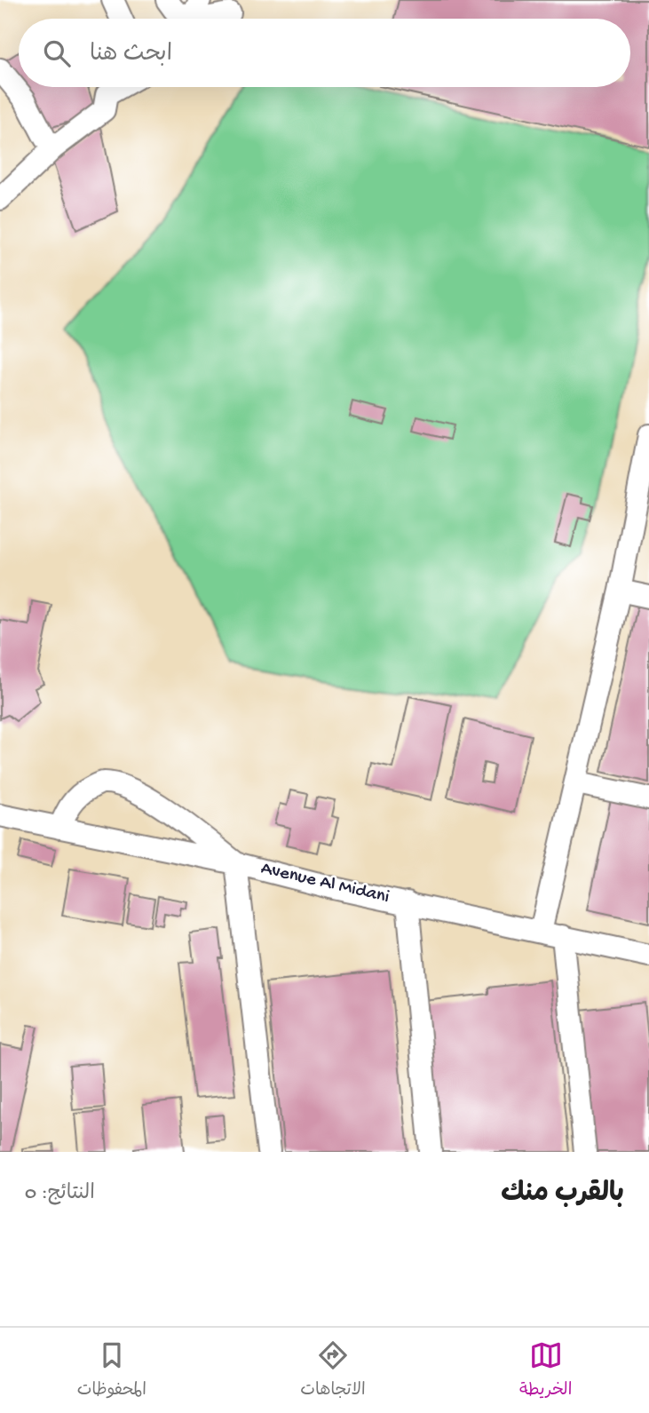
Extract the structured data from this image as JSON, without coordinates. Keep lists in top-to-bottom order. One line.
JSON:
{"streets":{"street":["Avenue Al Midani"]},"page":{"search":"ابحث هنا","heading":["بالقرب منك","النتائج: 0"],"nav":["الخريطة","الاتجاهات","المحفوظات"]}}
